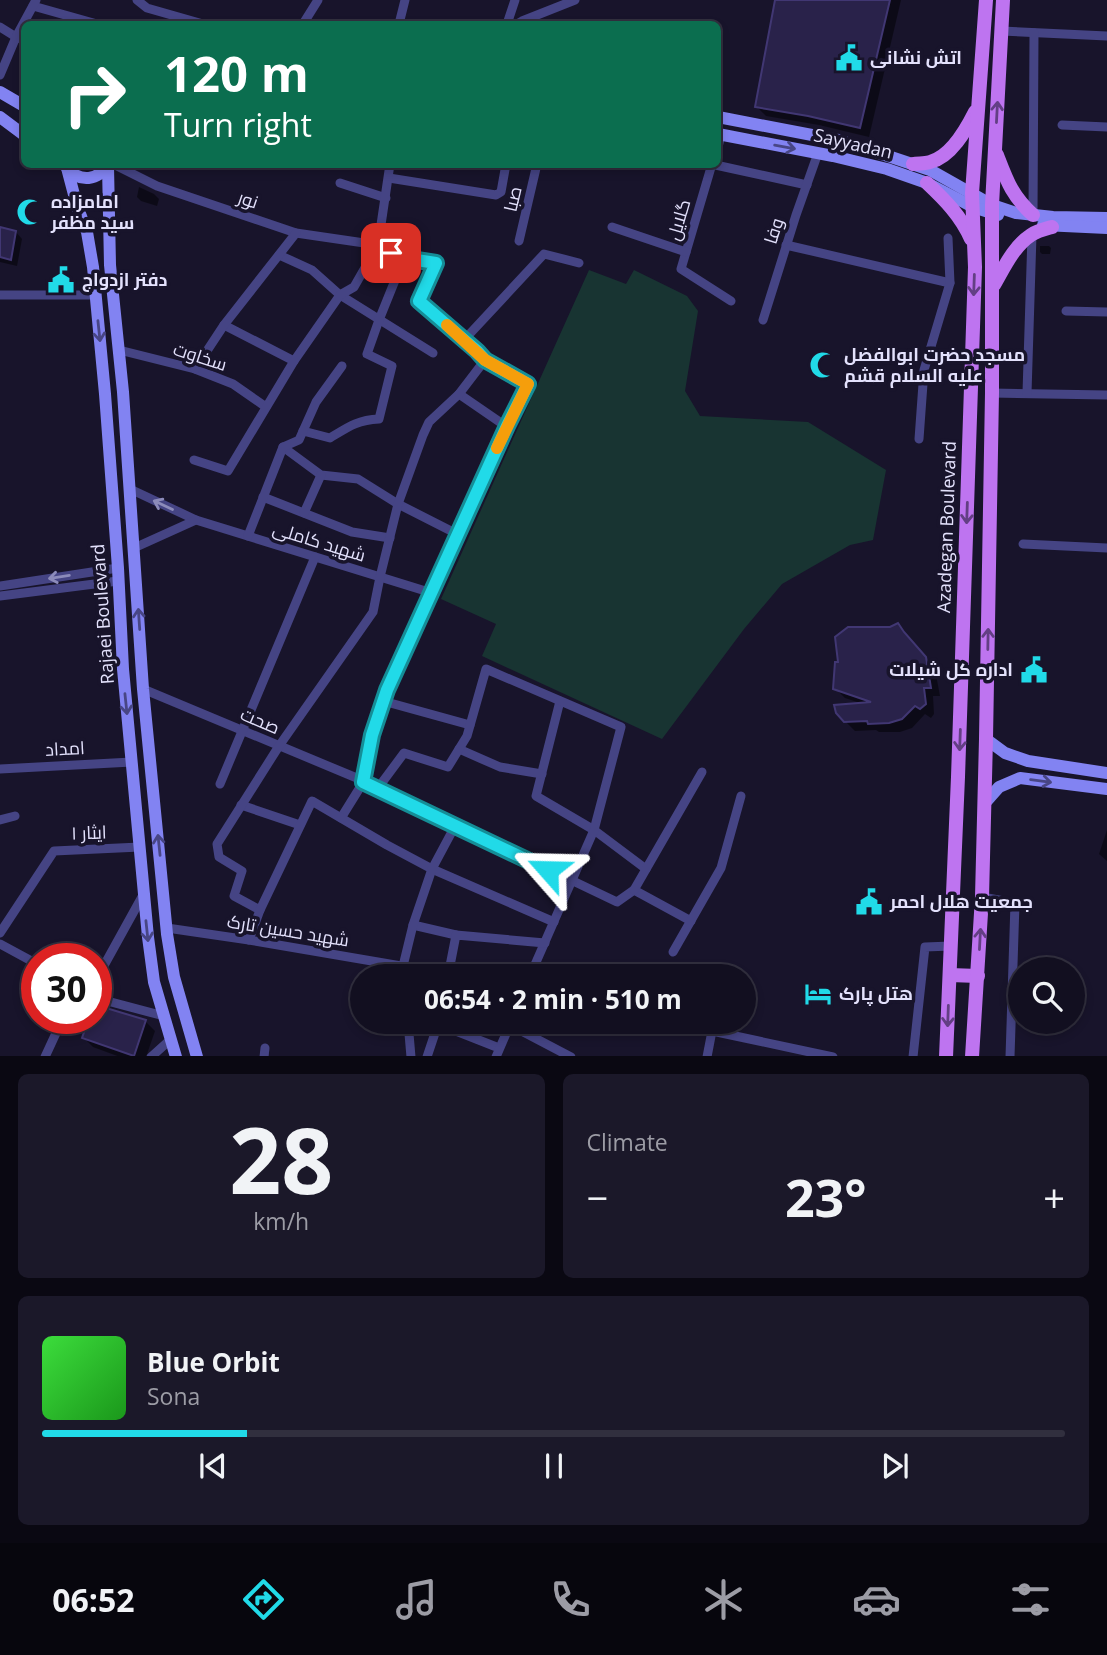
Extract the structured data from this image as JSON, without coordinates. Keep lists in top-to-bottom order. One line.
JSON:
{"streets":{"main road":["Sayyadan","Azadegan Boulevard","Rajaei Boulevard"],"street":["صبا","نور","گلایل","وفا","سخاوت","شهید کاملی","صحت","امداد","ایثار ۱","شهید حسین تارک"]},"crossings":[["Sayyadan","وفا"],["Sayyadan","Azadegan Boulevard"],["سخاوت","Rajaei Boulevard"],["شهید کاملی","Rajaei Boulevard"],["Rajaei Boulevard","صحت"],["Rajaei Boulevard","امداد"],["Rajaei Boulevard","ایثار ۱"],["Rajaei Boulevard","شهید حسین تارک"]],"places":{"public building":["اتش نشانى","دفتر ازدواج","اداره کل شیلات","جمعیت هلال احمر"],"mosque":["امامزاده سید مظفر","مسجد حضرت ابوالفضل علیه السلام قشم"],"hotel":["هتل پارک"]},"page":{"turn":["120 m","Turn right"],"limit":"30","trip":"06:54 · 2 min · 510 m","tile":[["28","km/h"],"Climate"],"heat":["−","23°","+"],"song":["Blue Orbit","Sona"],"tabs":"06:52"}}
